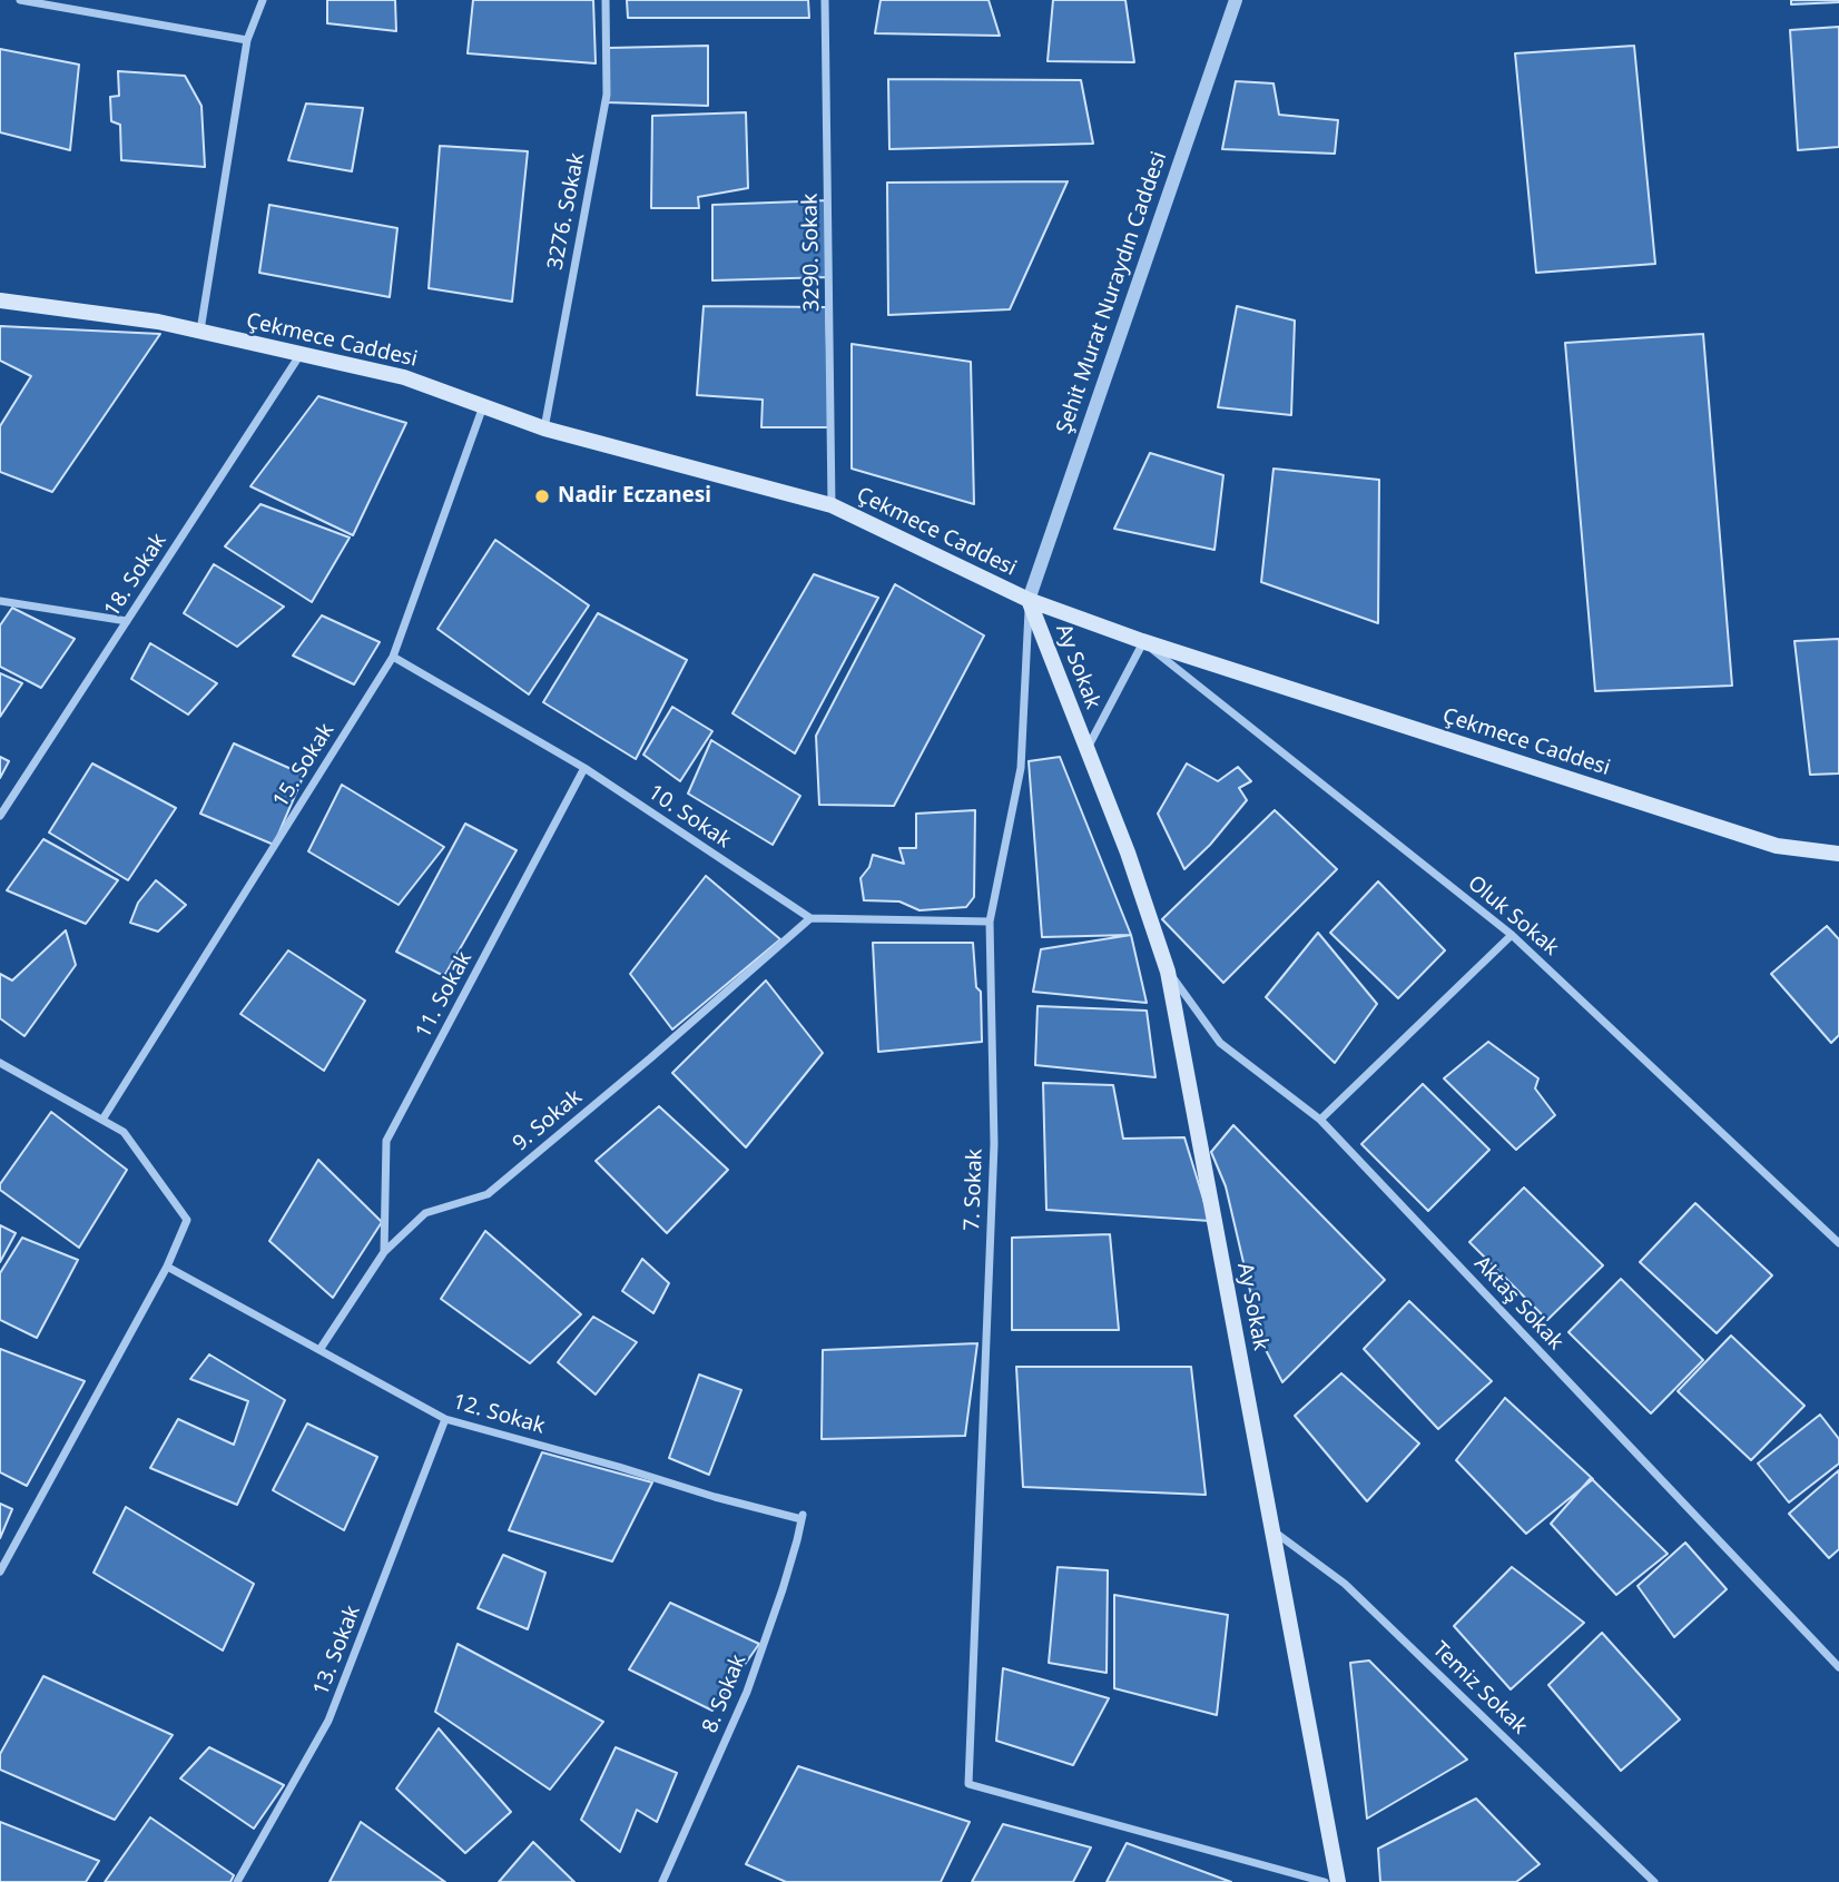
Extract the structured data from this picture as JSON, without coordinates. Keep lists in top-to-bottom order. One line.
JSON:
{"streets":{"main road":["Çekmece Caddesi","Ay Sokak"],"street":["3276. Sokak","3290. Sokak","Şehit Murat Nuraydın Caddesi","18. Sokak","15. Sokak","10. Sokak","Oluk Sokak","11. Sokak","9. Sokak","7. Sokak","Aktaş Sokak","12. Sokak","13. Sokak","Temiz Sokak","8. Sokak"]},"crossings":[["3276. Sokak","Çekmece Caddesi"],["3290. Sokak","Çekmece Caddesi"],["Şehit Murat Nuraydın Caddesi","Çekmece Caddesi"],["Şehit Murat Nuraydın Caddesi","Ay Sokak"],["Şehit Murat Nuraydın Caddesi","7. Sokak"],["Çekmece Caddesi","18. Sokak"],["Çekmece Caddesi","Ay Sokak"],["Çekmece Caddesi","15. Sokak"],["Çekmece Caddesi","Oluk Sokak"],["Çekmece Caddesi","7. Sokak"],["Ay Sokak","Oluk Sokak"],["Ay Sokak","7. Sokak"],["Ay Sokak","Aktaş Sokak"],["Ay Sokak","Temiz Sokak"],["15. Sokak","10. Sokak"],["10. Sokak","11. Sokak"],["10. Sokak","9. Sokak"],["11. Sokak","9. Sokak"],["9. Sokak","12. Sokak"],["12. Sokak","13. Sokak"],["12. Sokak","8. Sokak"]],"places":["Nadir Eczanesi"]}
